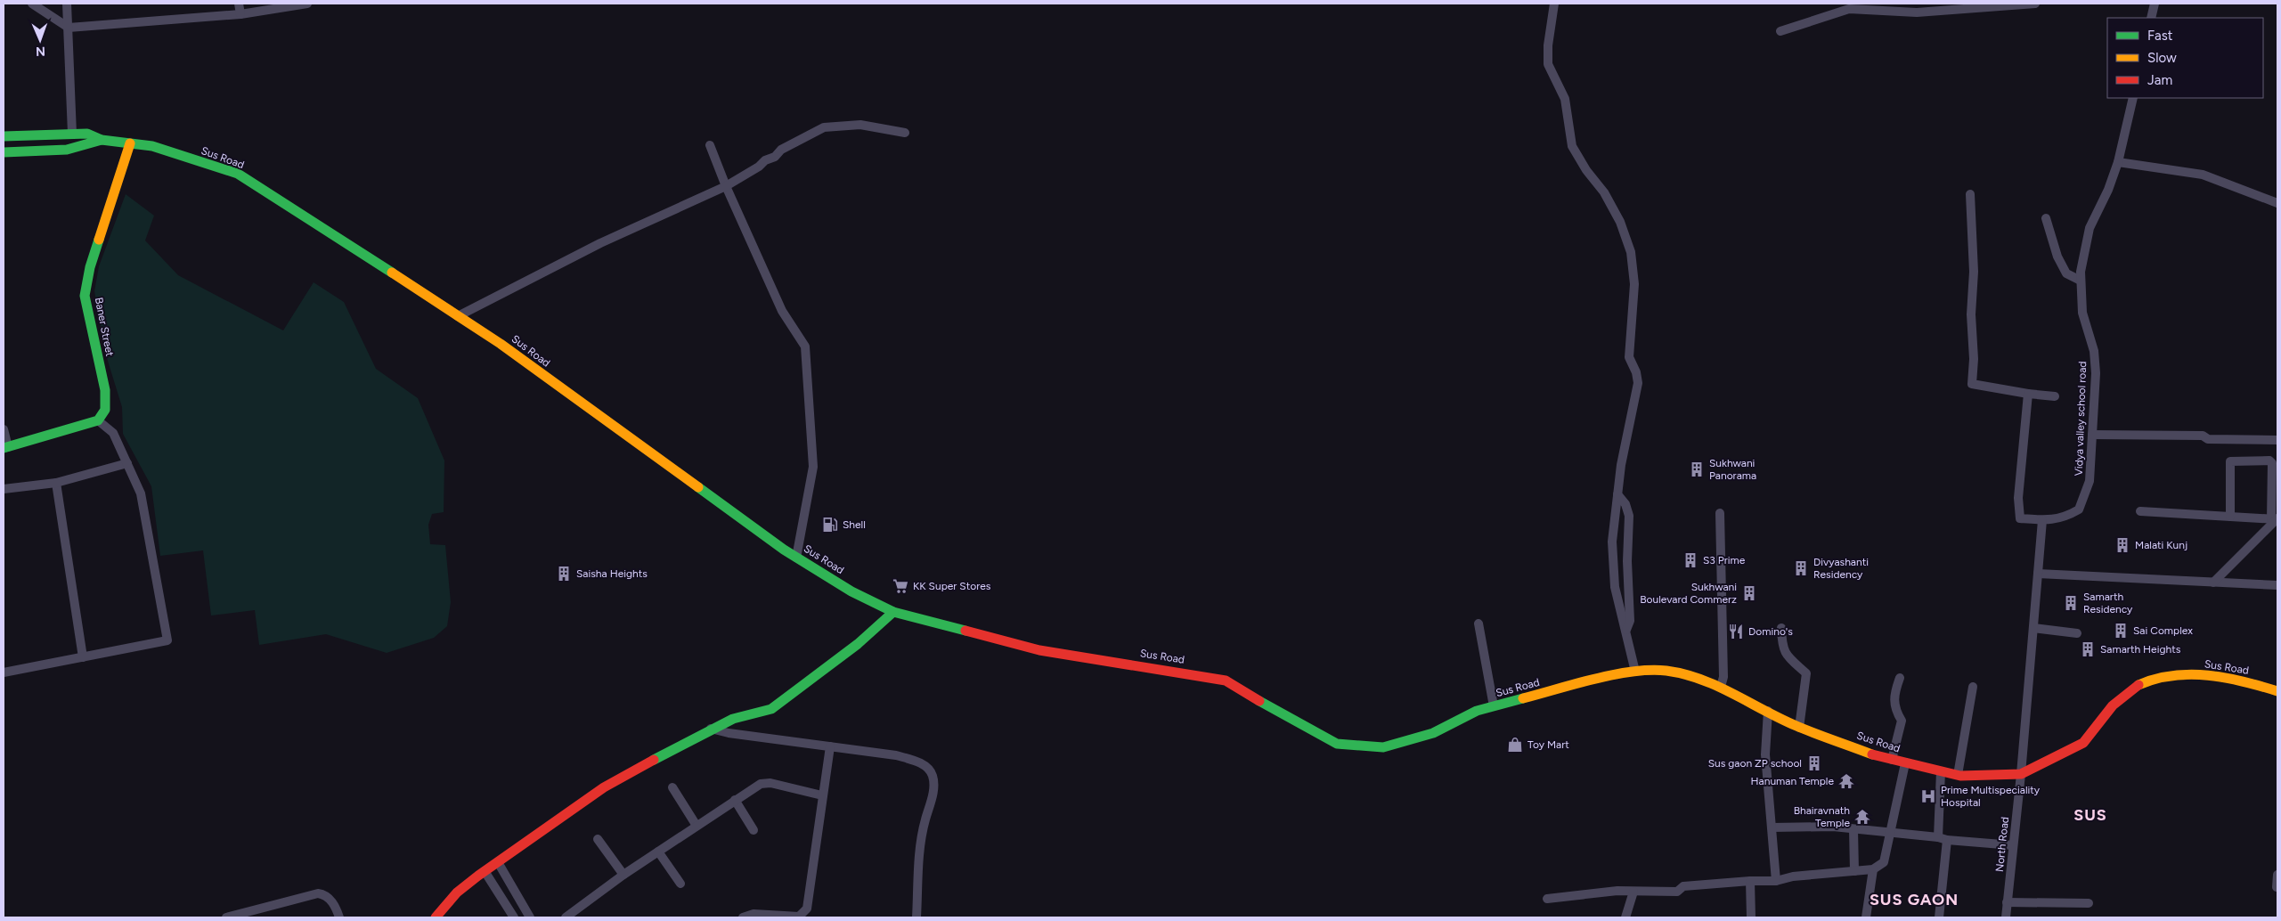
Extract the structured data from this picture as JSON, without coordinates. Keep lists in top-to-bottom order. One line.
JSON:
{"streets":{"main road":["Sus Road","Baner Street"],"street":["Vidya valley school road","North Road"]},"crossings":[["Sus Road","Baner Street"],["Sus Road","North Road"]],"districts":["SUS","SUS GAON"],"places":{"building":["Sukhwani Panorama","Malati Kunj","S3 Prime","Divyashanti Residency","Saisha Heights","Sukhwani Boulevard Commerz","Samarth Residency","Sai Complex","Samarth Heights","Sus gaon ZP school"],"fuel station":["Shell"],"supermarket":["KK Super Stores"],"restaurant":["Domino's"],"shop":["Toy Mart"],"temple":["Hanuman Temple","Bhairavnath Temple"],"hospital":["Prime Multispeciality Hospital"]},"legend":["Fast","Slow","Jam"],"north":"bottom"}
